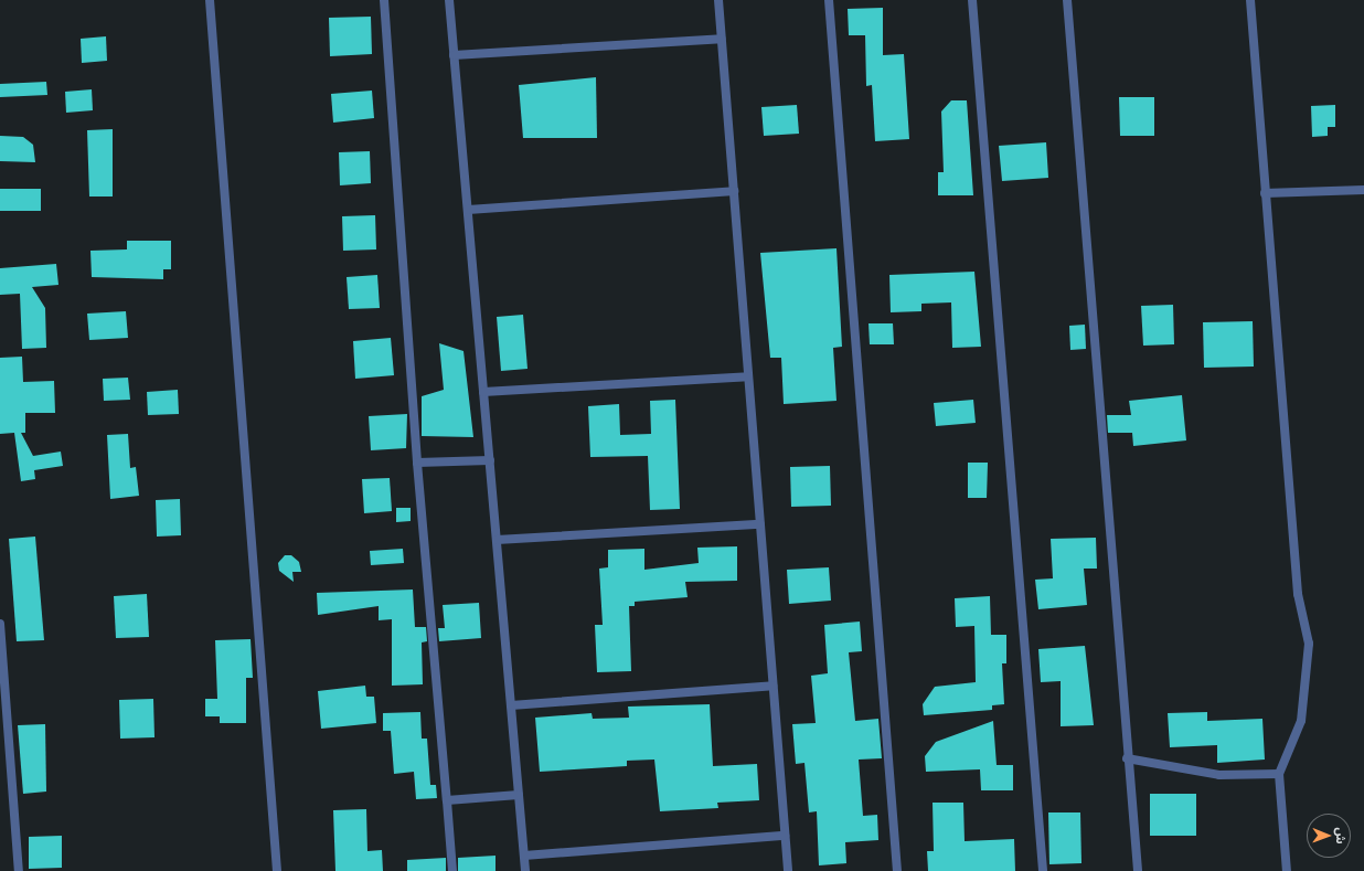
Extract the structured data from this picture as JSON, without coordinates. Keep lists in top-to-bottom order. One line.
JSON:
{"north":"right"}
